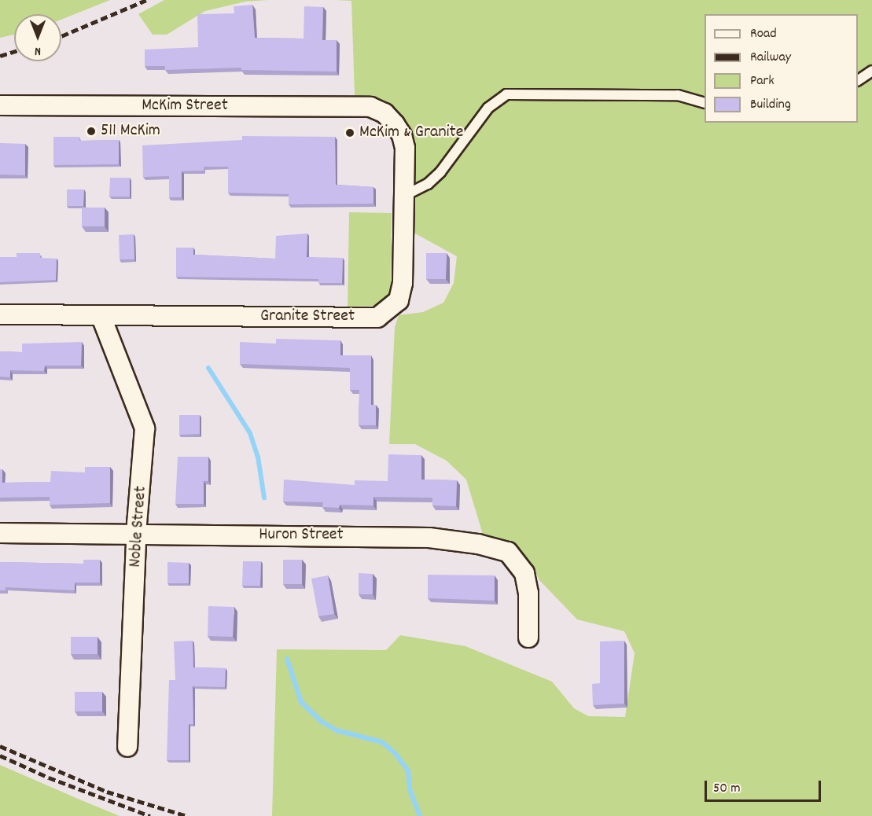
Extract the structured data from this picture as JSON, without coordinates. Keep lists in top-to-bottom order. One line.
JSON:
{"streets":{"street":["McKim Street","Granite Street","Noble Street","Huron Street"]},"crossings":[["McKim Street","Granite Street"],["Granite Street","Noble Street"],["Noble Street","Huron Street"]],"places":["511 McKim","McKim & Granite"],"legend":["Road","Railway","Park","Building"],"scale_bar":"50 m","north":"bottom"}
